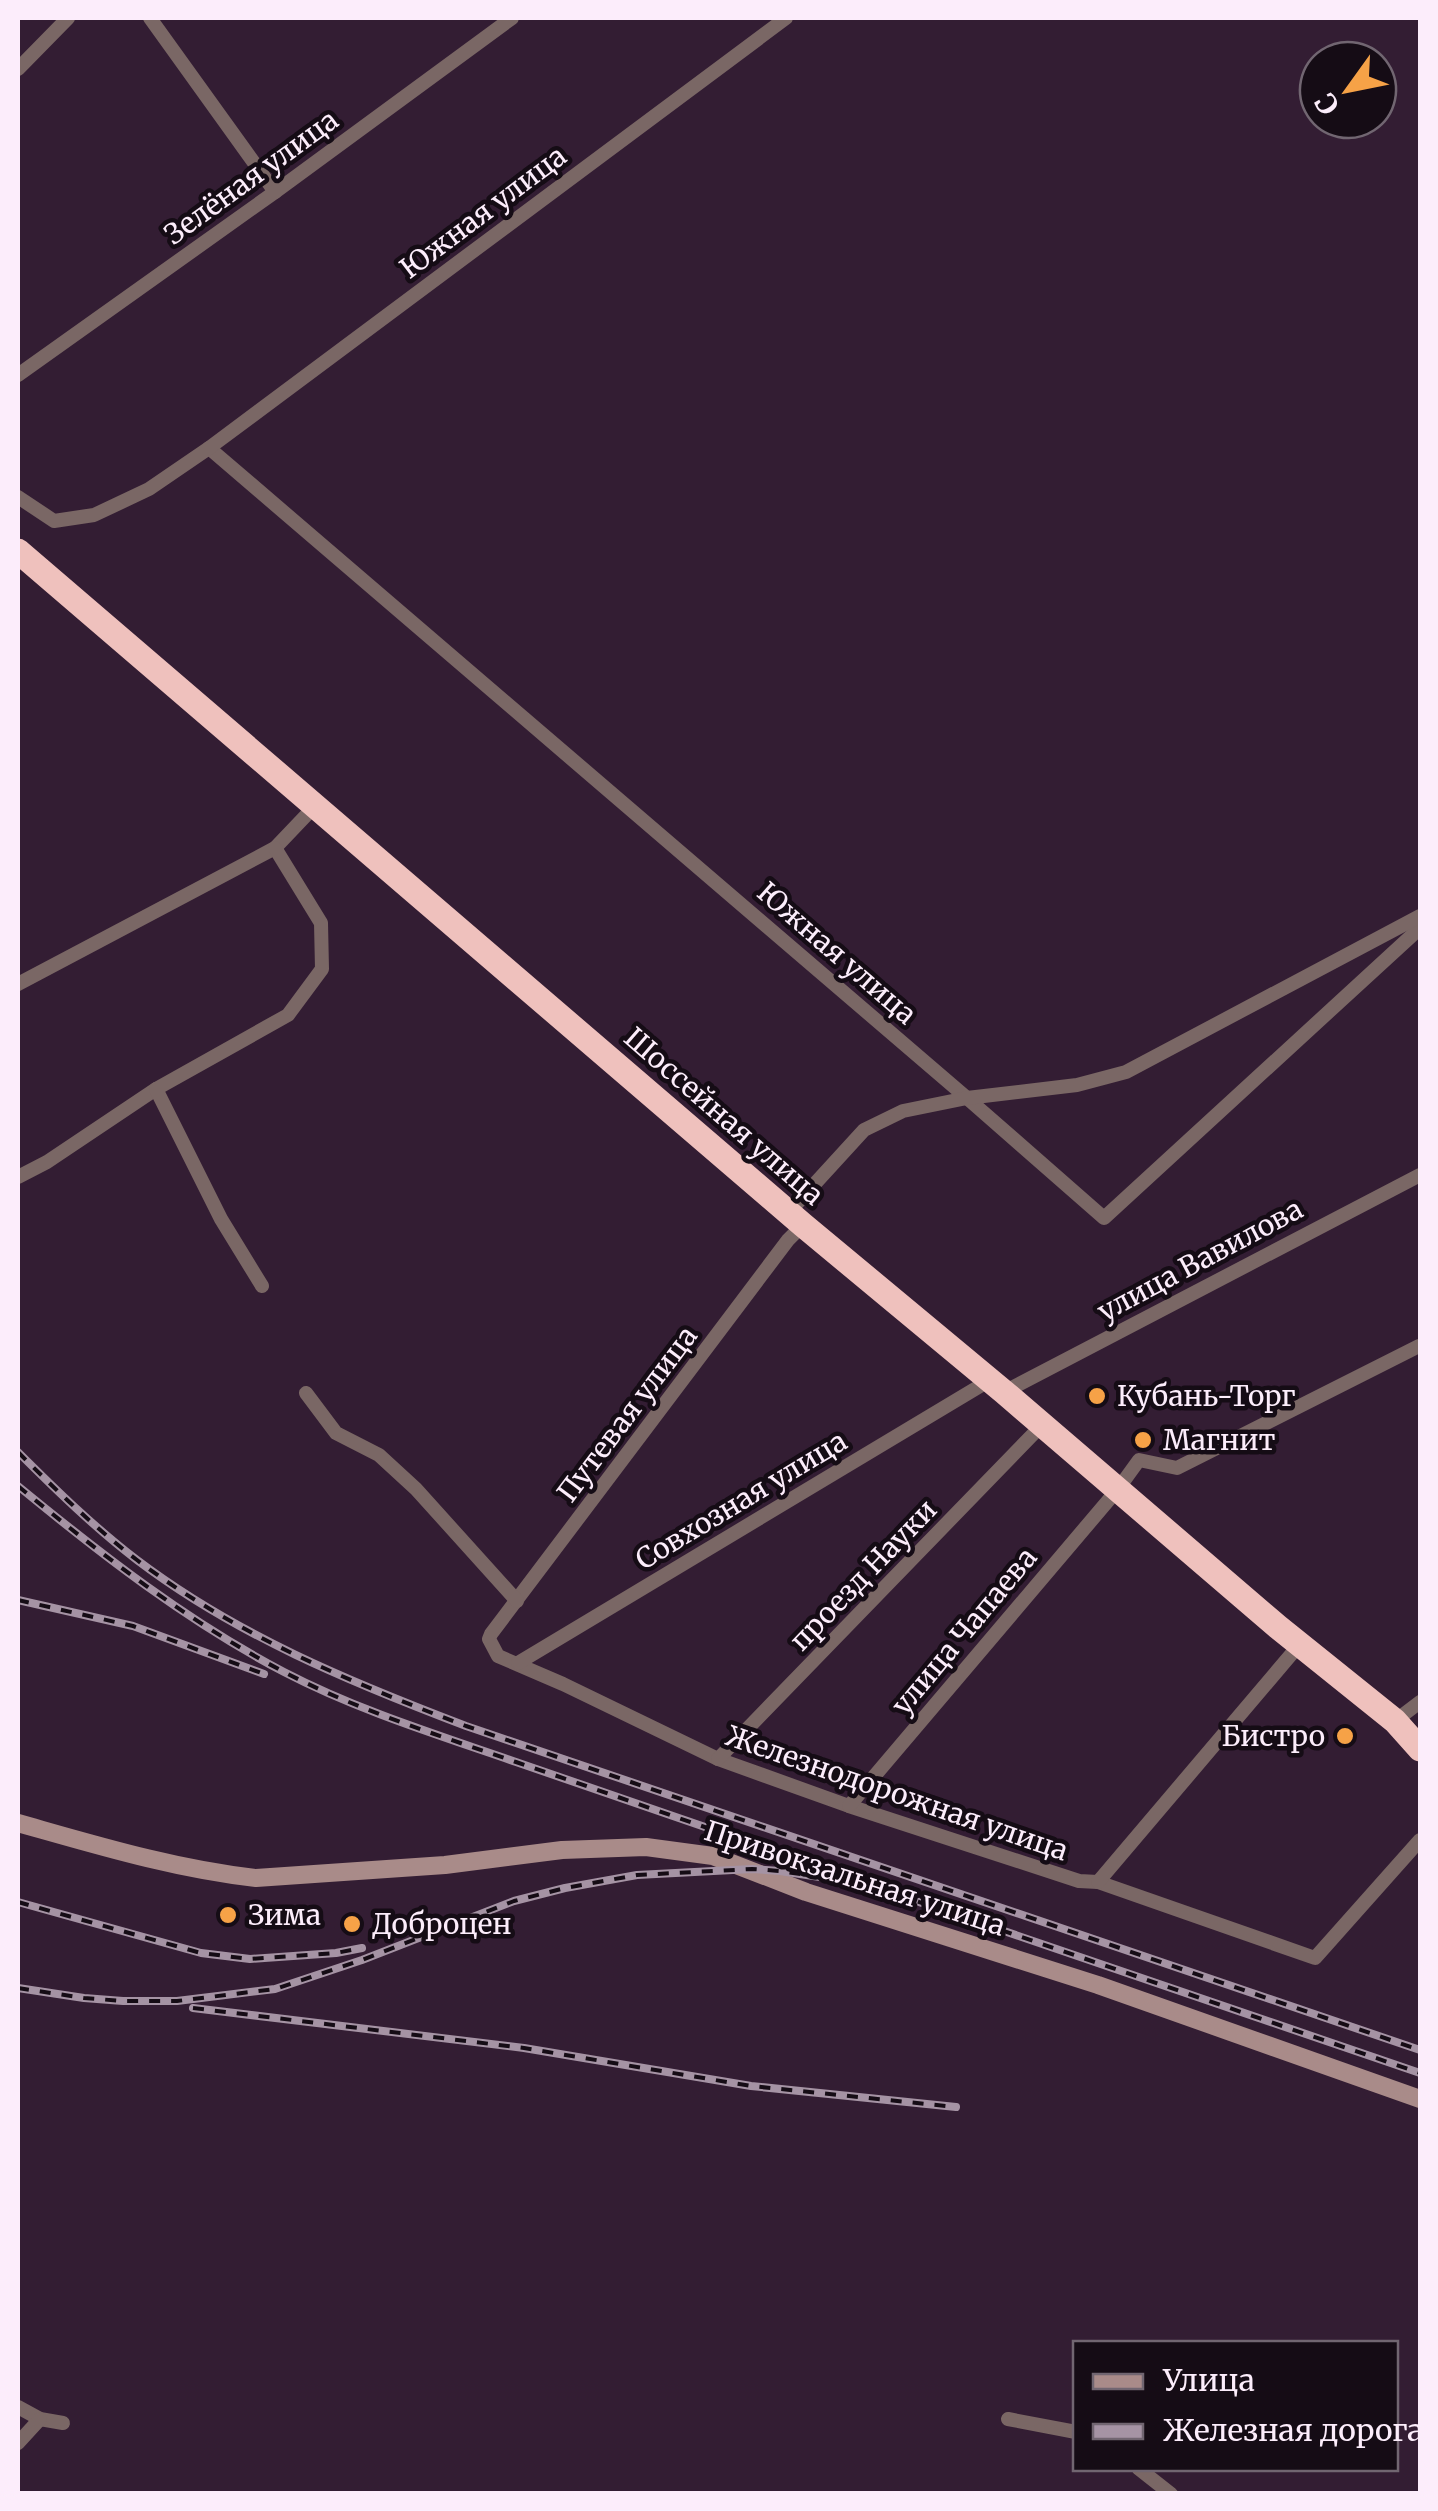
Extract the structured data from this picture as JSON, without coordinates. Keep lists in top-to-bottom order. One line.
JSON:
{"streets":{"highway":["Шоссейная улица"],"main road":["Привокзальная улица"],"street":["Зелёная улица","Южная улица","улица Вавилова","Путевая улица","Совхозная улица","проезд Науки","улица Чапаева","Железнодорожная улица"]},"crossings":[["Южная улица","Путевая улица"],["Шоссейная улица","улица Вавилова"],["Шоссейная улица","Путевая улица"],["Шоссейная улица","Совхозная улица"],["Шоссейная улица","проезд Науки"],["Шоссейная улица","улица Чапаева"],["улица Вавилова","Совхозная улица"],["Путевая улица","Железнодорожная улица"],["Совхозная улица","Железнодорожная улица"],["проезд Науки","Железнодорожная улица"],["улица Чапаева","Железнодорожная улица"]],"places":["Кубань-Торг","Магнит","Бистро","Зима","Доброцен"],"legend":["Улица","Железная дорога"],"north":"bottom left"}
